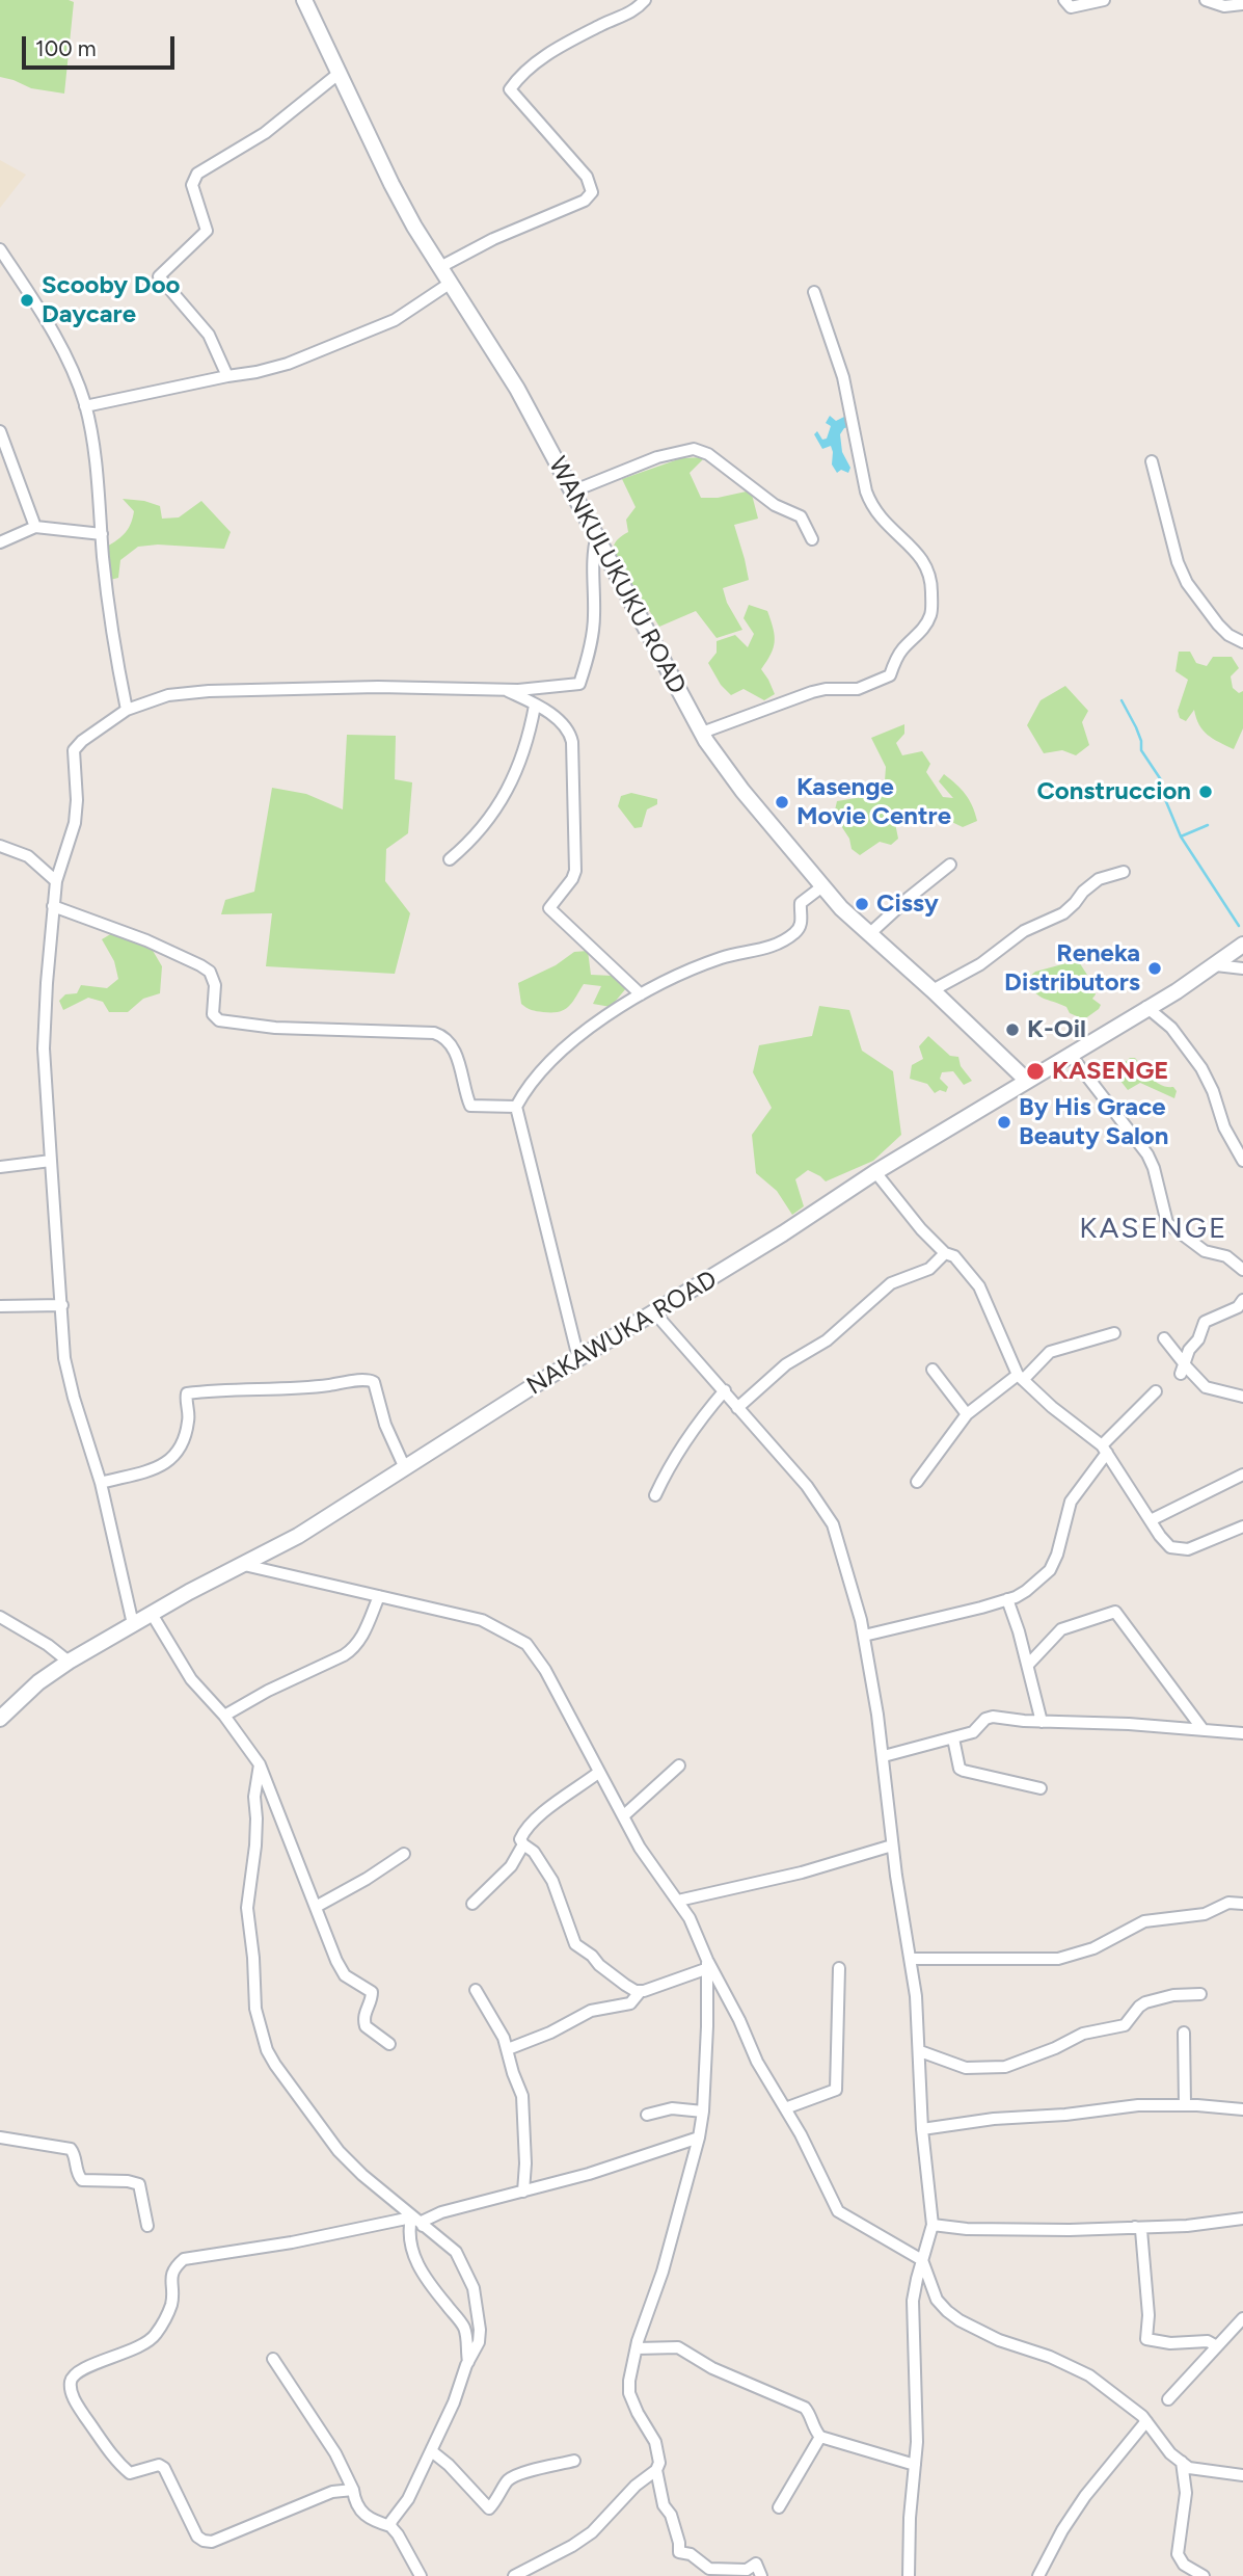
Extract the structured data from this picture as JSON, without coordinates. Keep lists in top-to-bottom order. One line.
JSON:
{"streets":{"main road":["WANKULUKUKU ROAD","NAKAWUKA ROAD"]},"crossings":[["WANKULUKUKU ROAD","NAKAWUKA ROAD"]],"districts":["KASENGE"],"places":["Scooby Doo Daycare","Construccion","Kasenge Movie Centre","Cissy","Reneka Distributors","K-Oil","KASENGE","By His Grace Beauty Salon"],"scale_bar":"100 m"}
